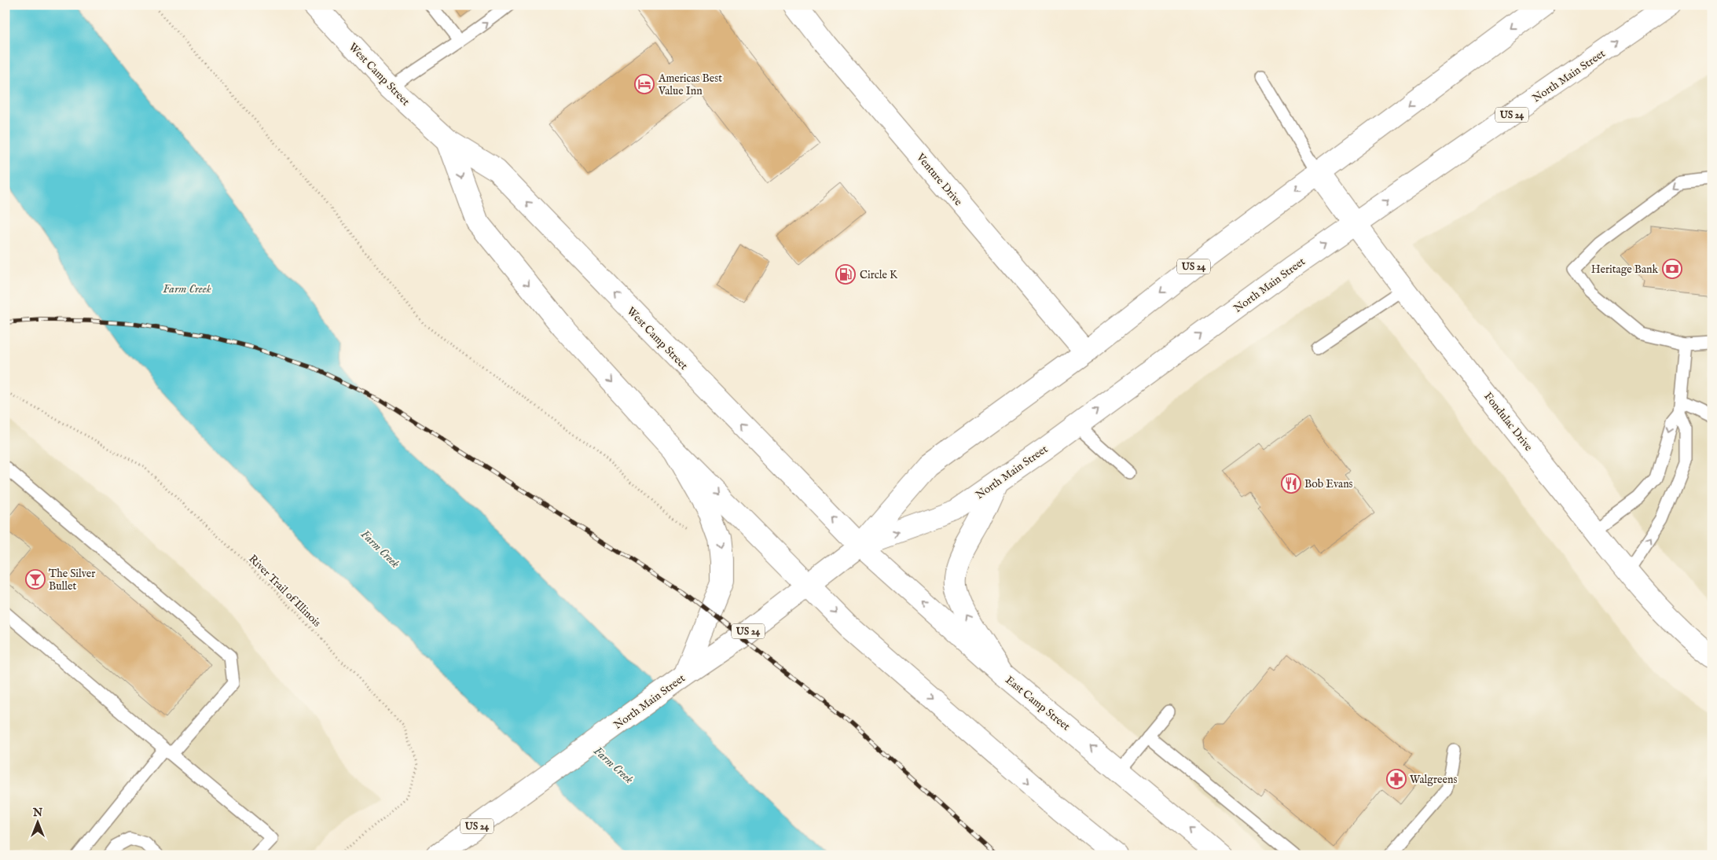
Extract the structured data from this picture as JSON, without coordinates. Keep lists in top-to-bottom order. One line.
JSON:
{"streets":{"main road":["West Camp Street","North Main Street","US 24","Venture Drive","Fondulac Drive","East Camp Street"],"path":["River Trail of Illinois"]},"crossings":[["West Camp Street","North Main Street"],["West Camp Street","East Camp Street"],["North Main Street","Venture Drive"],["North Main Street","Fondulac Drive"],["North Main Street","East Camp Street"]],"water":["Farm Creek"],"places":{"hotel":["Americas Best Value Inn"],"bank":["Heritage Bank"],"fuel station":["Circle K"],"restaurant":["Bob Evans"],"bar":["The Silver Bullet"],"pharmacy":["Walgreens"]},"north":"top"}
